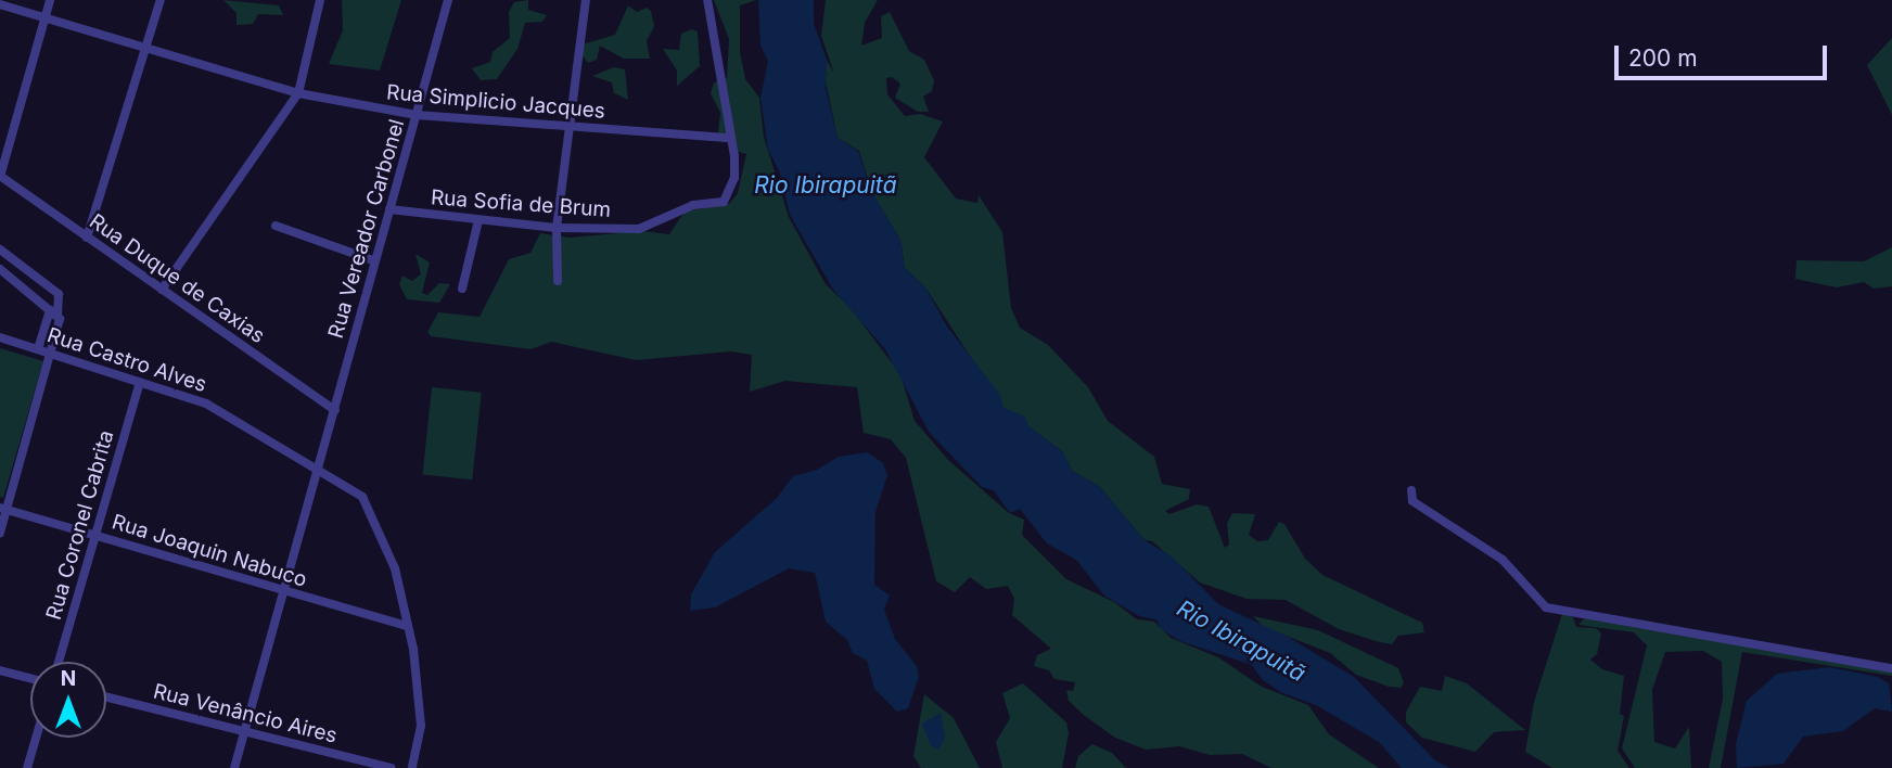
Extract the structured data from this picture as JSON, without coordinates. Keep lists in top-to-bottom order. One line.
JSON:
{"streets":{"street":["Rua Simplicio Jacques","Rua Sofia de Brum","Rua Vereador Carbonel","Rua Duque de Caxias","Rua Castro Alves","Rua Coronel Cabrita","Rua Joaquin Nabuco","Rua Venâncio Aires"]},"crossings":[["Rua Simplicio Jacques","Rua Sofia de Brum"],["Rua Simplicio Jacques","Rua Vereador Carbonel"],["Rua Sofia de Brum","Rua Vereador Carbonel"],["Rua Vereador Carbonel","Rua Duque de Caxias"],["Rua Vereador Carbonel","Rua Castro Alves"],["Rua Vereador Carbonel","Rua Joaquin Nabuco"],["Rua Vereador Carbonel","Rua Venâncio Aires"],["Rua Castro Alves","Rua Coronel Cabrita"],["Rua Castro Alves","Rua Joaquin Nabuco"],["Rua Coronel Cabrita","Rua Joaquin Nabuco"]],"water":["Rio Ibirapuitã"],"scale_bar":"200 m","north":"top"}
